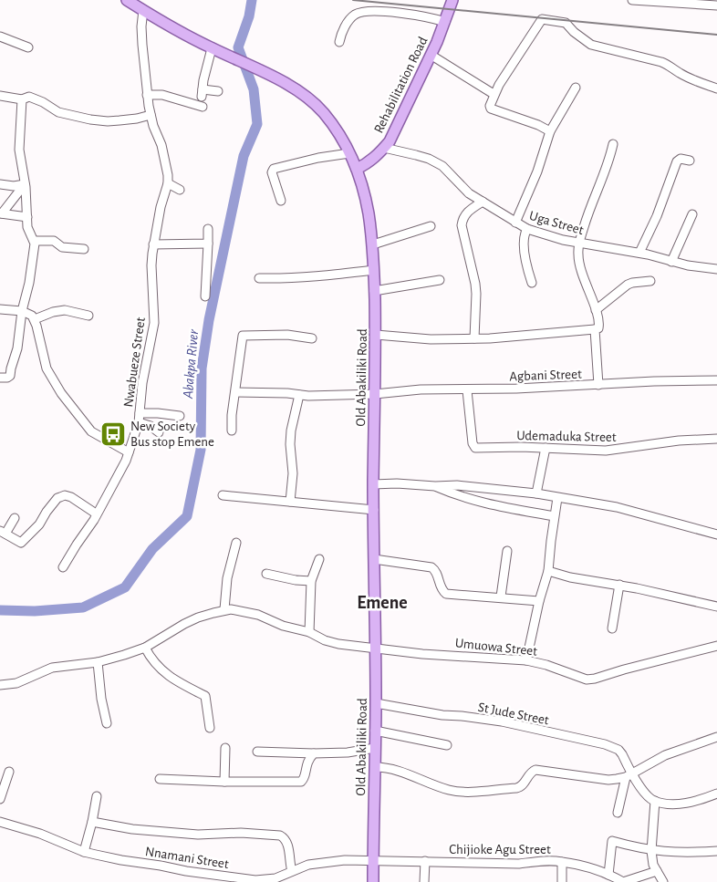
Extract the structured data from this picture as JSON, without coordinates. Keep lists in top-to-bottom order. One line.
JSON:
{"streets":{"main road":["Rehabilitation Road","Old Abakiliki Road"],"street":["Uga Street","Nwabueze Street","Agbani Street","Udemaduka Street","Umuowa Street","St Jude Street","Chijioke Agu Street","Nnamani Street"]},"crossings":[["Rehabilitation Road","Uga Street"],["Rehabilitation Road","Old Abakiliki Road"],["Nwabueze Street","Old Abakiliki Road"],["Agbani Street","Old Abakiliki Road"],["Agbani Street","Udemaduka Street"],["Old Abakiliki Road","Umuowa Street"],["Old Abakiliki Road","St Jude Street"],["Old Abakiliki Road","Chijioke Agu Street"],["Old Abakiliki Road","Nnamani Street"],["Chijioke Agu Street","Nnamani Street"]],"districts":["Emene"],"water":["Abakpa River"],"places":{"bus stop":["New Society Bus stop Emene"]}}
